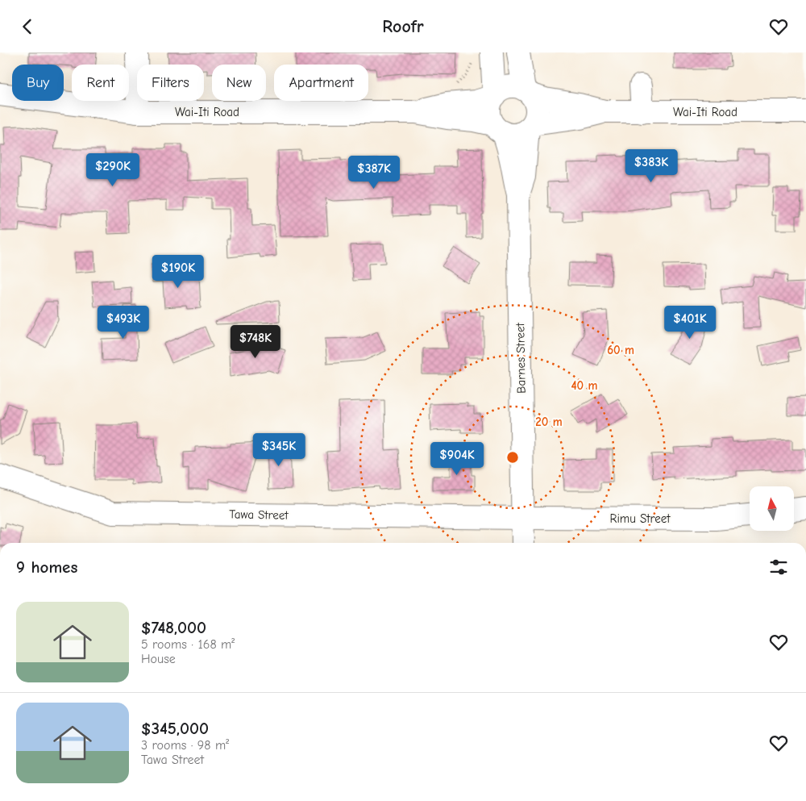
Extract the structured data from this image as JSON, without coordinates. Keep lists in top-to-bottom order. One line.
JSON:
{"streets":{"street":["Wai-Iti Road","Barnes Street","Tawa Street","Rimu Street"]},"crossings":[["Wai-Iti Road","Barnes Street"],["Barnes Street","Tawa Street"],["Barnes Street","Rimu Street"],["Tawa Street","Rimu Street"]],"north":"top","page":{"header":"Roofr","chip":["Buy","Rent","Filters","New","Apartment"],"price":["$383K","$290K","$387K","$190K","$493K","$401K","$748K","$345K","$904K"],"heading":"9 homes","list":[{"name":"$748,000","note":"5 rooms · 168 m² · House"},{"name":"$345,000","note":"3 rooms · 98 m² · Tawa Street"}]},"rings":["60 m","40 m","20 m"]}
